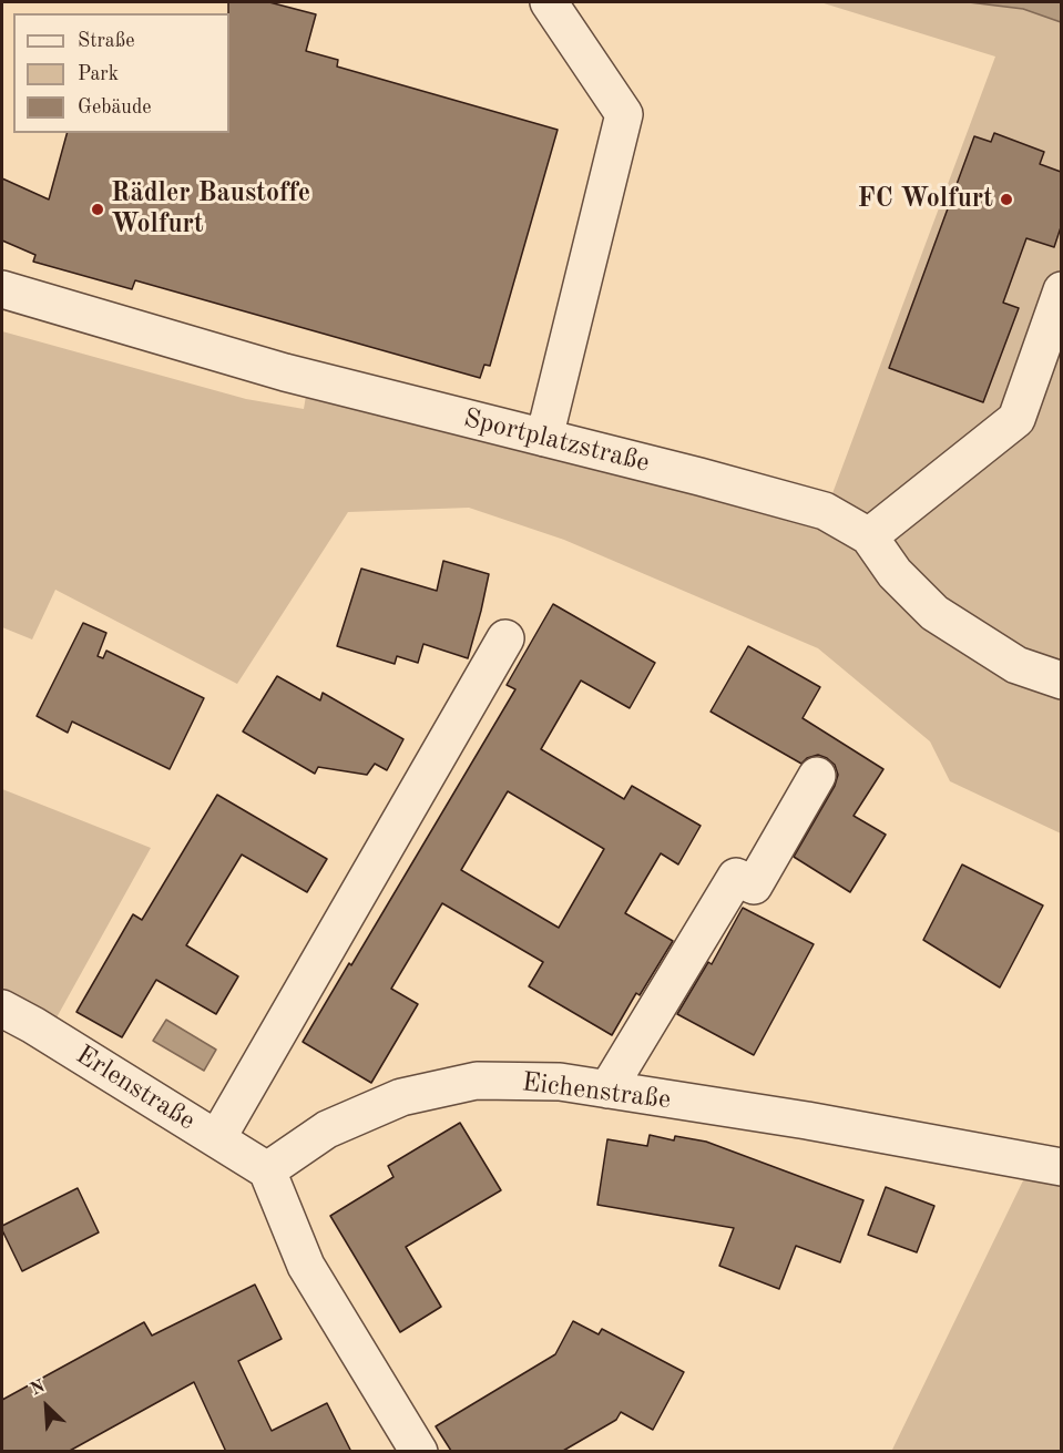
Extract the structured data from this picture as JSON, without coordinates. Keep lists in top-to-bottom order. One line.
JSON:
{"streets":{"street":["Sportplatzstraße","Erlenstraße","Eichenstraße"]},"crossings":[["Erlenstraße","Eichenstraße"]],"places":["FC Wolfurt","Rädler Baustoffe Wolfurt"],"legend":["Straße","Park","Gebäude"],"north":"top left"}
